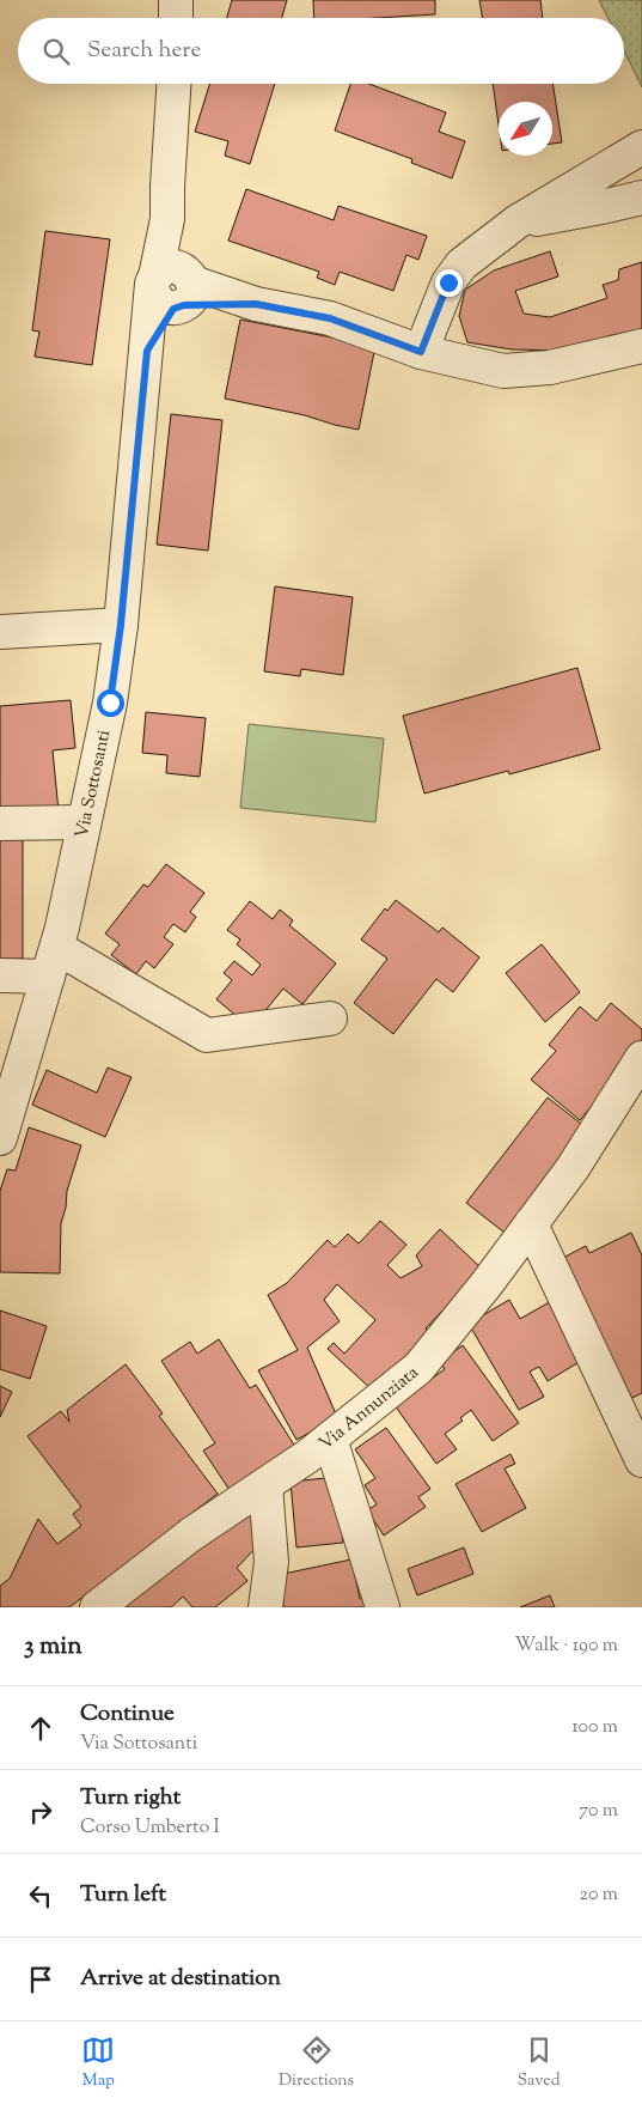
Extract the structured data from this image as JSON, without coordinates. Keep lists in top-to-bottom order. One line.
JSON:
{"streets":{"street":["Via Sottosanti","Via Annunziata"]},"north":"bottom left","page":{"search":"Search here","heading":["3 min","Walk · 190 m"],"list":[["Continue","Via Sottosanti","100 m"],["Turn right","Corso Umberto I","70 m"],["Turn left","20 m"],"Arrive at destination"],"nav":["Map","Directions","Saved"]}}
